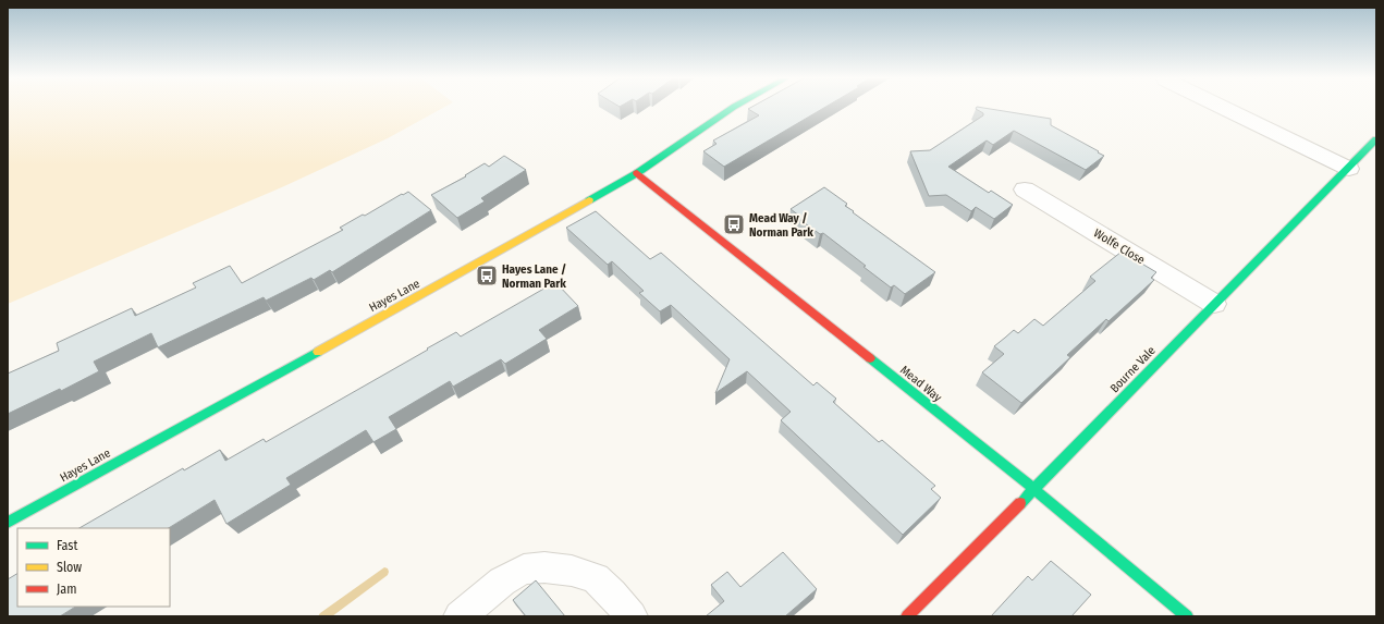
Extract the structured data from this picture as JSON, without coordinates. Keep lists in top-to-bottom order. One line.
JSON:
{"streets":{"street":["Wolfe Close","Hayes Lane","Bourne Vale","Mead Way"]},"crossings":[["Wolfe Close","Bourne Vale"],["Hayes Lane","Mead Way"],["Bourne Vale","Mead Way"]],"places":{"bus stop":["Mead Way / Norman Park","Hayes Lane / Norman Park"]},"legend":["Fast","Slow","Jam"]}
